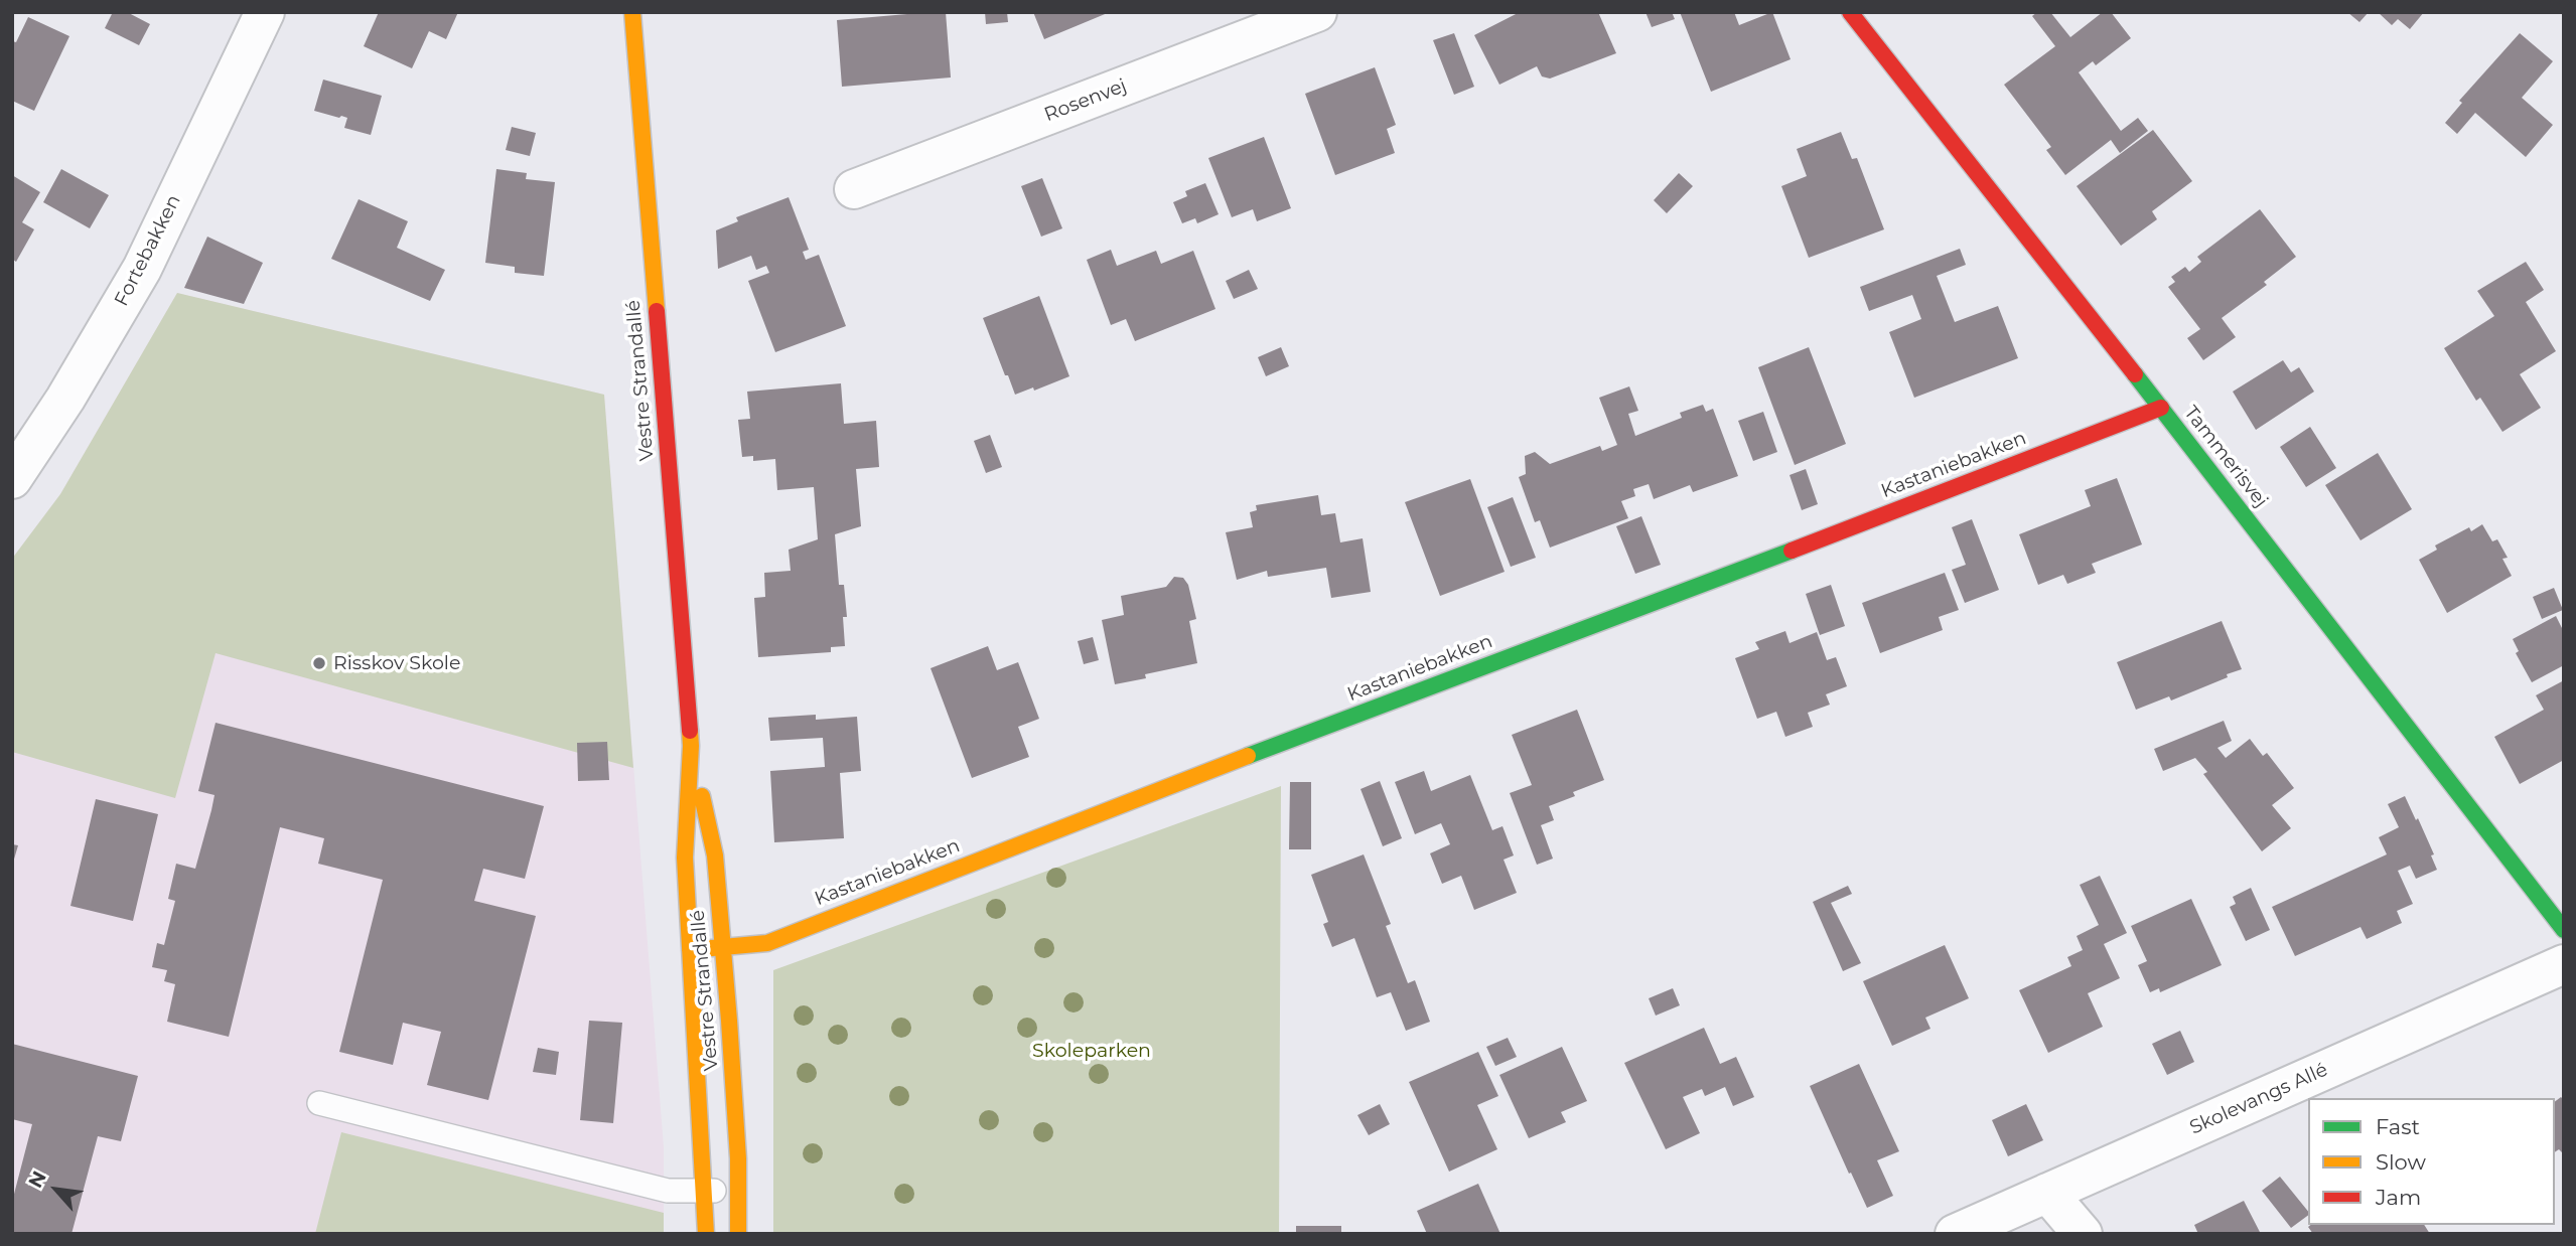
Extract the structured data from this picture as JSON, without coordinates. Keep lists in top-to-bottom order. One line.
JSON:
{"streets":{"street":["Rosenvej","Fortebakken","Vestre Strandallé","Tammerisvej","Kastaniebakken","Skolevangs Allé"]},"crossings":[["Vestre Strandallé","Kastaniebakken"],["Tammerisvej","Kastaniebakken"]],"parks":["Skoleparken"],"places":["Risskov Skole"],"legend":["Fast","Slow","Jam"],"north":"top left"}
